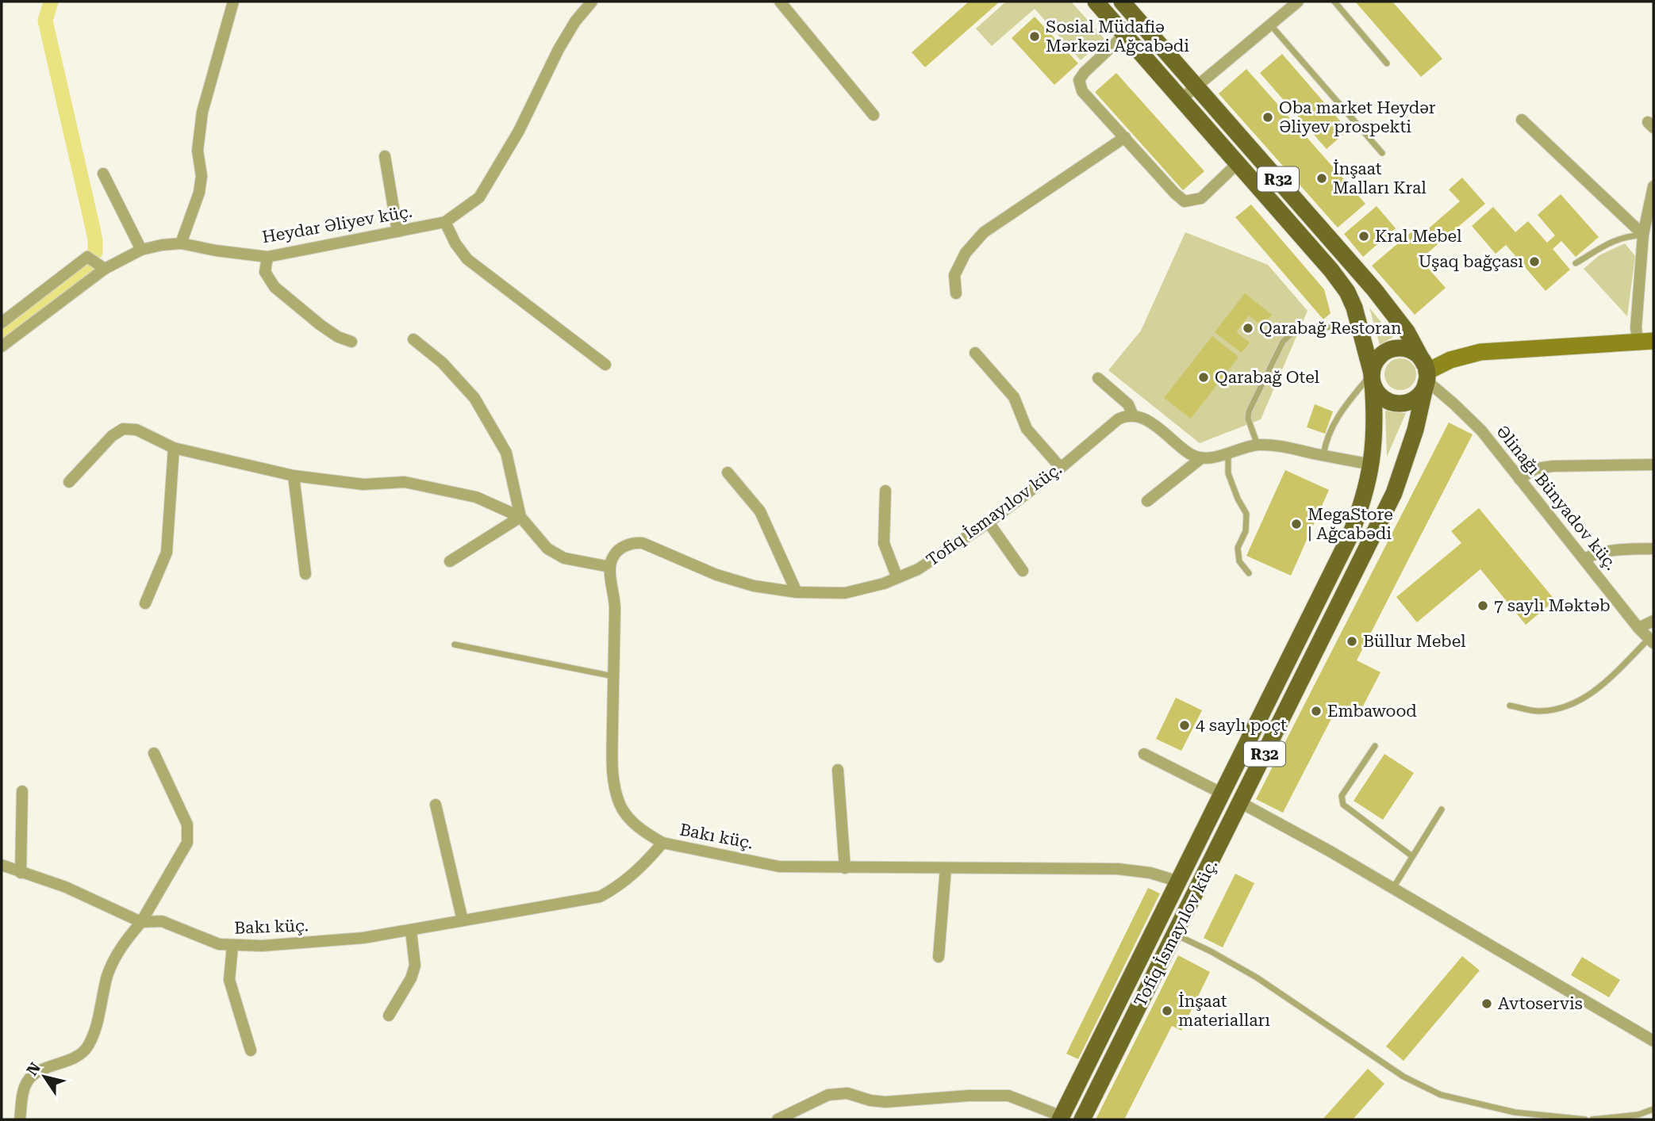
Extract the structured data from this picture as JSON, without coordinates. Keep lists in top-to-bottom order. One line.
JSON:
{"streets":{"main road":["R32","Tofiq İsmayılov küç."],"street":["Heydar Əliyev küç.","Əlinağı Bünyadov küç.","Bakı küç."]},"crossings":[["R32","Əlinağı Bünyadov küç."],["R32","Tofiq İsmayılov küç."],["R32","Bakı küç."],["Əlinağı Bünyadov küç.","Tofiq İsmayılov küç."]],"places":["Sosial Müdafiə Mərkəzi Ağcabədi","Oba market Heydər Əliyev prospekti","İnşaat Malları Kral","Kral Mebel","Uşaq bağçası","Qarabağ Restoran","Qarabağ Otel","MegaStore | Ağcabədi","7 saylı Məktəb","Büllur Mebel","Embawood","4 saylı poçt","Avtoservis","İnşaat materialları"],"north":"top left"}
